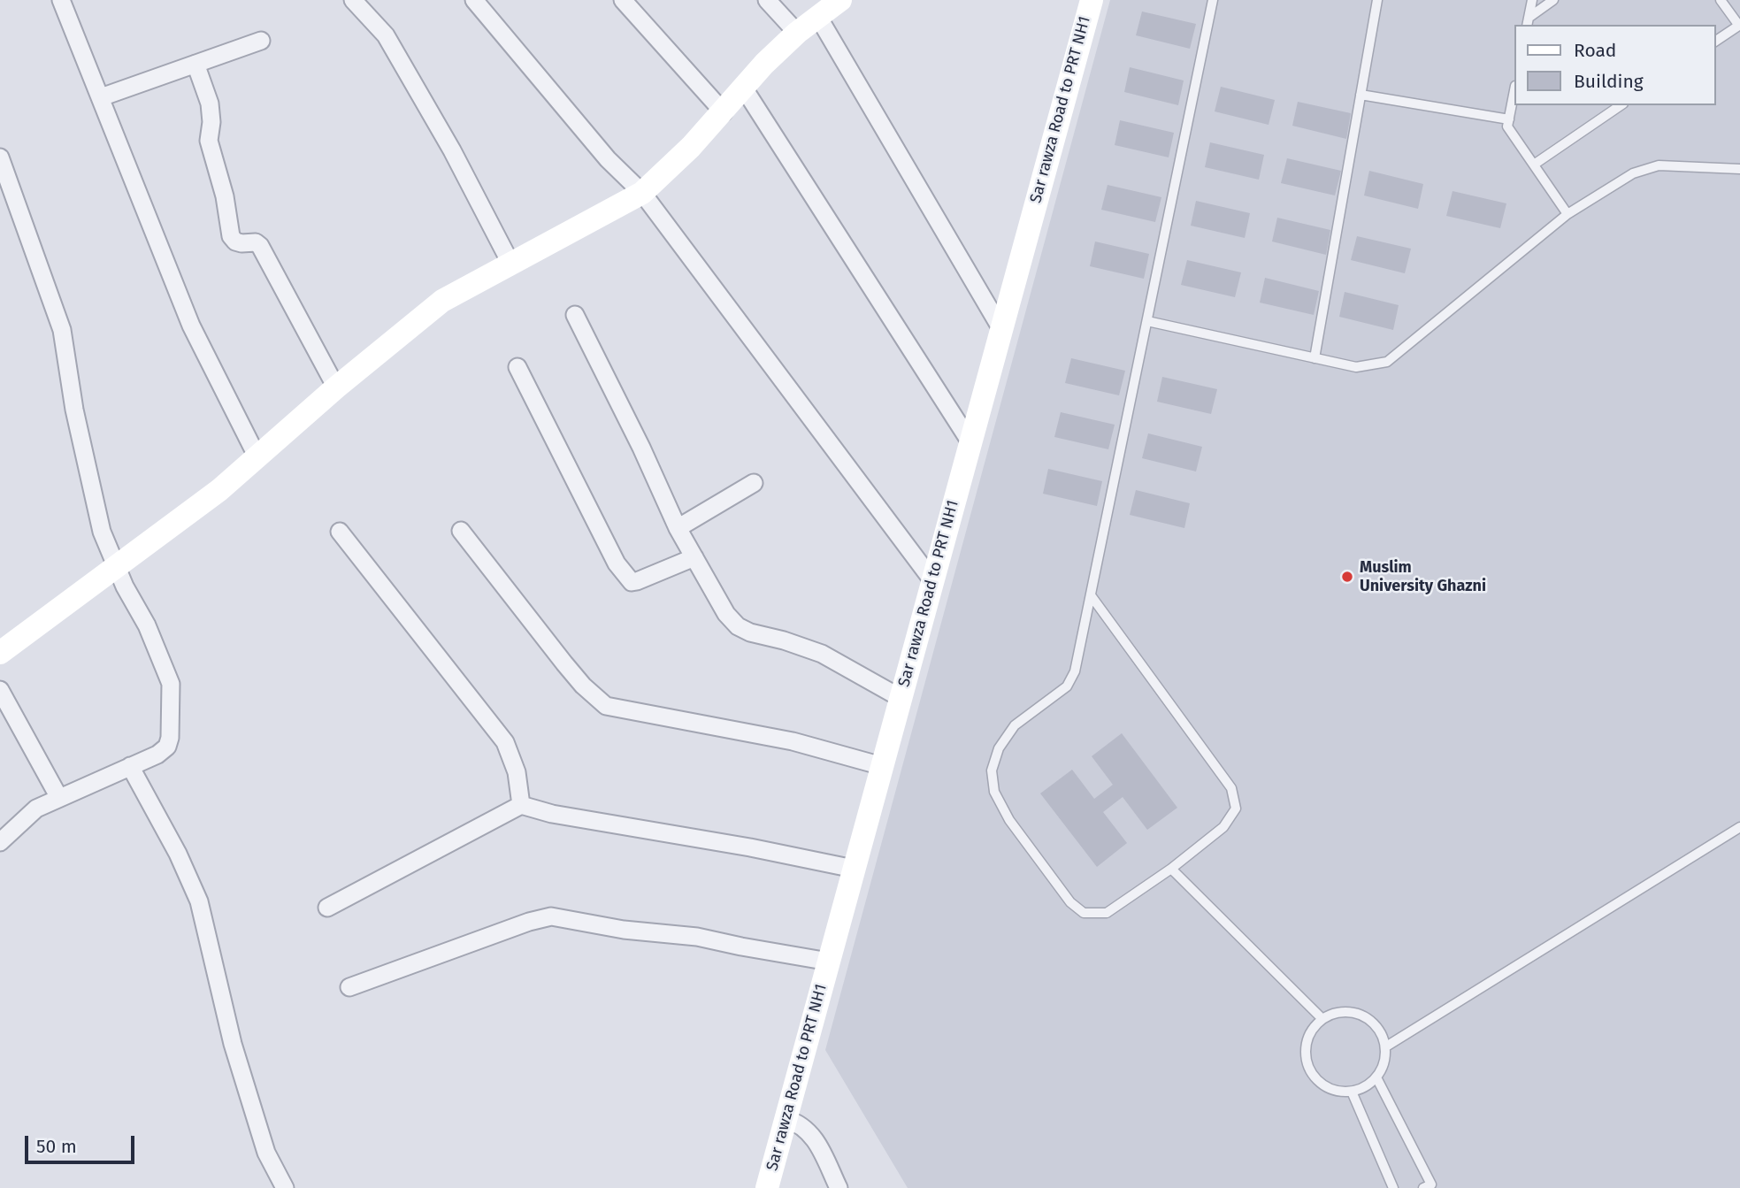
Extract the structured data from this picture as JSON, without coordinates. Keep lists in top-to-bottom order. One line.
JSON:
{"streets":{"main road":["Sar rawza Road to PRT NH1"]},"places":["Muslim University Ghazni"],"legend":["Road","Building"],"scale_bar":"50 m"}
